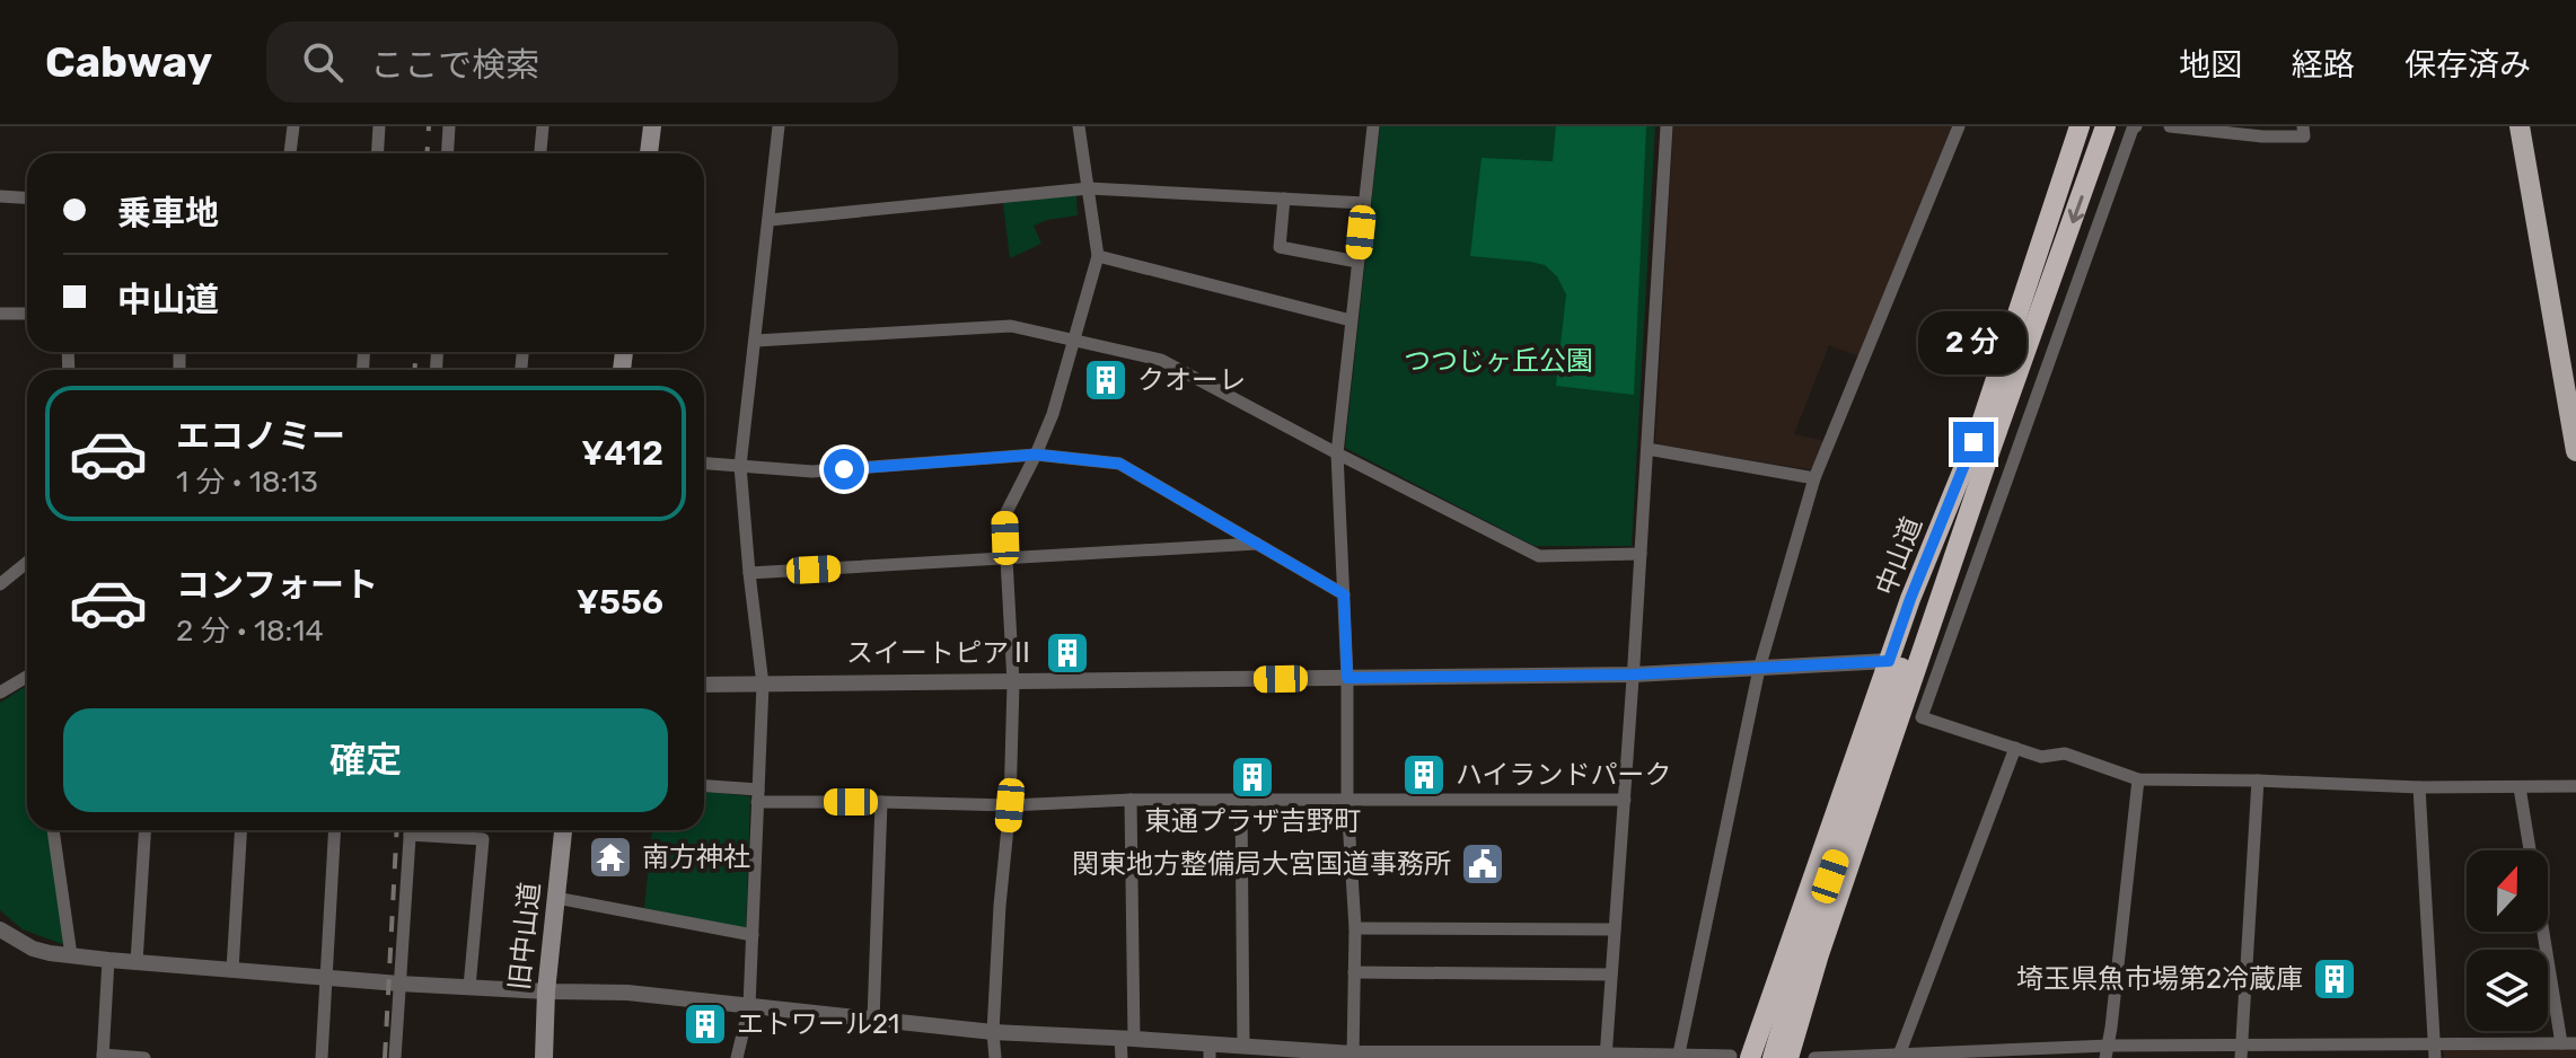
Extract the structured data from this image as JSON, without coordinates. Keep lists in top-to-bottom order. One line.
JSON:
{"streets":{"highway":["中山道"],"main road":["旧中山道"]},"parks":["つつじヶ丘公園"],"places":{"building":["クオーレ","スイートピアⅡ","ハイランドパーク","東通プラザ吉野町","埼玉県魚市場第2冷蔵庫","エトワール21"],"temple":["南方神社"],"public building":["関東地方整備局大宮国道事務所"]},"north":"top","page":{"header":"Cabway","search":"ここで検索","nav":["地図","経路","保存済み"],"banner":["乗車地","中山道"],"bubble":"2 分","list":[{"name":"エコノミー","note":"1 分 · 18:13","value":"¥412"},{"name":"コンフォート","note":"2 分 · 18:14","value":"¥556"}],"buttons":"確定"}}
